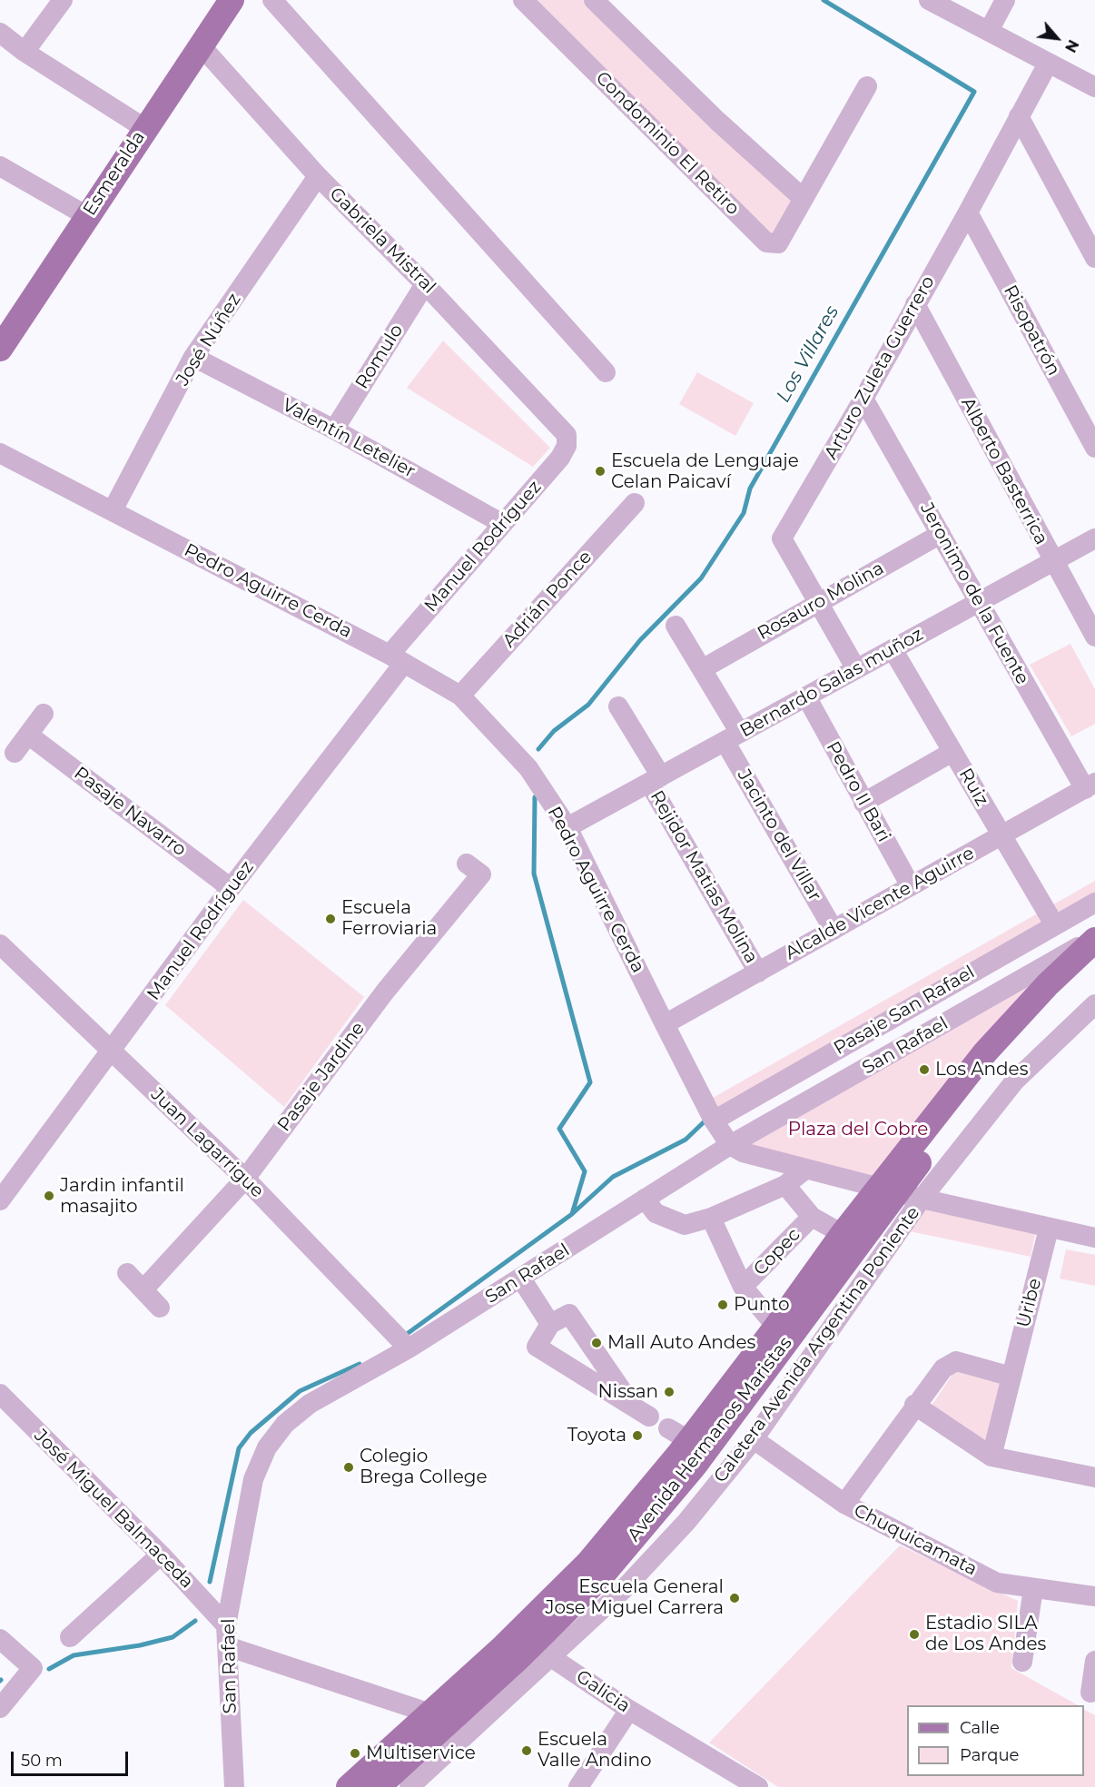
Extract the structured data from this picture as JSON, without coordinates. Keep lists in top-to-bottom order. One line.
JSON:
{"streets":{"main road":["Esmeralda","Avenida Hermanos Maristas"],"street":["Condominio El Retiro","Gabriela Mistral","Risopatrón","José Núñez","Romulo","Arturo Zuleta Guerrero","Valentín Letelier","Alberto Basterrica","Manuel Rodríguez","Pedro Aguirre Cerda","Jeronimo de la Fuente","Adrián Ponce","Rosauro Molina","Bernardo Salas muñoz","Ruiz","Pedro II Bari","Pasaje Navarro","Jacinto del Villar","Rejidor Matias Molina","Alcalde Vicente Aguirre","Pasaje San Rafael","San Rafael","Pasaje Jardine","Juan Lagarrigue","Copec","Uribe","Caletera Avenida Argentina Poniente","José Miguel Balmaceda","Chuquicamata","Galicia"]},"crossings":[["Esmeralda","Gabriela Mistral"],["Gabriela Mistral","José Núñez"],["Gabriela Mistral","Romulo"],["Gabriela Mistral","Manuel Rodríguez"],["Risopatrón","Arturo Zuleta Guerrero"],["José Núñez","Valentín Letelier"],["José Núñez","Pedro Aguirre Cerda"],["Romulo","Valentín Letelier"],["Arturo Zuleta Guerrero","Alberto Basterrica"],["Arturo Zuleta Guerrero","Jeronimo de la Fuente"],["Arturo Zuleta Guerrero","Rosauro Molina"],["Arturo Zuleta Guerrero","Bernardo Salas muñoz"],["Valentín Letelier","Manuel Rodríguez"],["Alberto Basterrica","Bernardo Salas muñoz"],["Manuel Rodríguez","Pedro Aguirre Cerda"],["Manuel Rodríguez","Pasaje Navarro"],["Manuel Rodríguez","Juan Lagarrigue"],["Pedro Aguirre Cerda","Adrián Ponce"],["Pedro Aguirre Cerda","Bernardo Salas muñoz"],["Pedro Aguirre Cerda","Alcalde Vicente Aguirre"],["Pedro Aguirre Cerda","Pasaje San Rafael"],["Pedro Aguirre Cerda","San Rafael"],["Jeronimo de la Fuente","Rosauro Molina"],["Jeronimo de la Fuente","Bernardo Salas muñoz"],["Jeronimo de la Fuente","Alcalde Vicente Aguirre"],["Rosauro Molina","Jacinto del Villar"],["Bernardo Salas muñoz","Ruiz"],["Bernardo Salas muñoz","Pedro II Bari"],["Bernardo Salas muñoz","Jacinto del Villar"],["Bernardo Salas muñoz","Rejidor Matias Molina"],["Ruiz","Alcalde Vicente Aguirre"],["Ruiz","Pasaje San Rafael"],["Pedro II Bari","Alcalde Vicente Aguirre"],["Jacinto del Villar","Alcalde Vicente Aguirre"],["Rejidor Matias Molina","Alcalde Vicente Aguirre"],["San Rafael","Juan Lagarrigue"],["San Rafael","Avenida Hermanos Maristas"],["San Rafael","José Miguel Balmaceda"],["Pasaje Jardine","Juan Lagarrigue"],["Copec","Avenida Hermanos Maristas"],["Caletera Avenida Argentina Poniente","Avenida Hermanos Maristas"],["Caletera Avenida Argentina Poniente","Chuquicamata"],["Caletera Avenida Argentina Poniente","Galicia"],["Avenida Hermanos Maristas","Galicia"]],"water":["Los Villares"],"parks":["Plaza del Cobre"],"places":["Escuela de Lenguaje Celan Paicaví","Escuela Ferroviaria","Los Andes","Jardin infantil masajito","Punto","Mall Auto Andes","Nissan","Toyota","Colegio Brega College","Escuela General Jose Miguel Carrera","Estadio SILA de Los Andes","Escuela Valle Andino","Multiservice"],"legend":["Calle","Parque"],"scale_bar":"50 m","north":"bottom right"}
